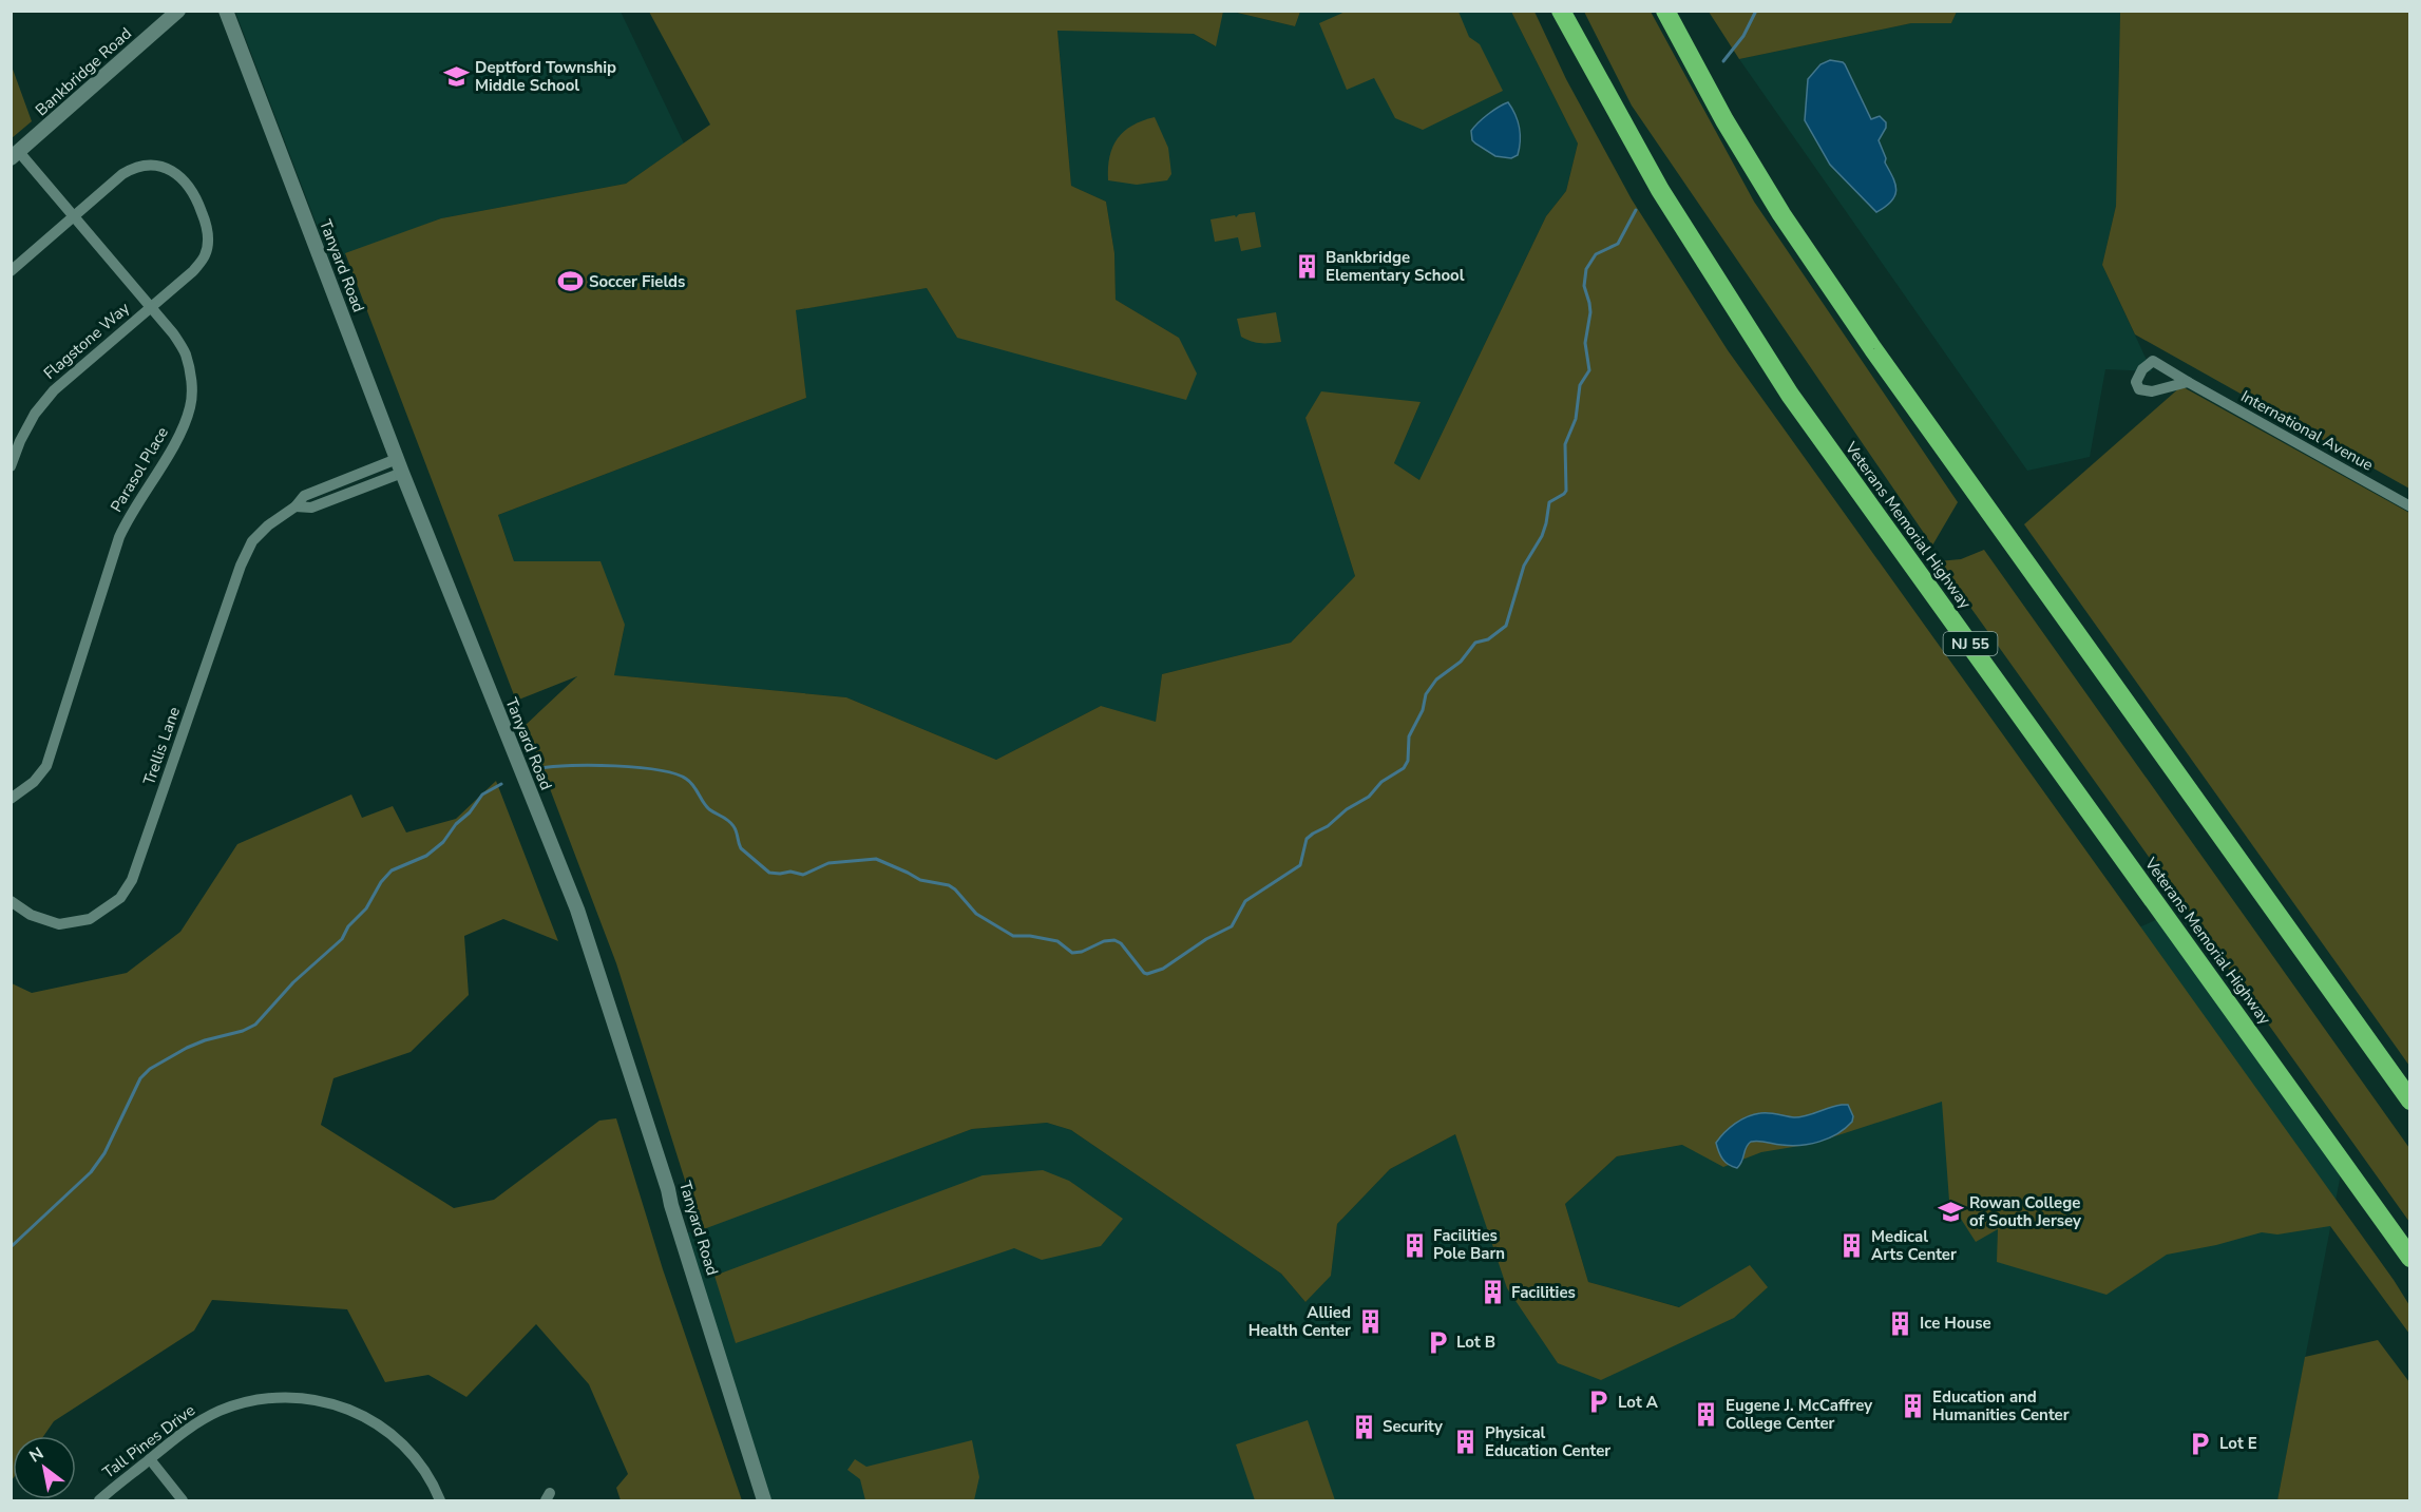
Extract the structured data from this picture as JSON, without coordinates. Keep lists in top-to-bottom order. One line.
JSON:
{"streets":{"highway":["Veterans Memorial Highway","NJ 55"],"street":["Bankbridge Road","Tanyard Road","Flagstone Way","International Avenue","Parasol Place","Trellis Lane","Tall Pines Drive"]},"crossings":[["Bankbridge Road","Parasol Place"],["Tanyard Road","Trellis Lane"],["Flagstone Way","Parasol Place"]],"places":{"school or university":["Deptford Township Middle School","Rowan College of South Jersey"],"building":["Bankbridge Elementary School","Facilities Pole Barn","Medical Arts Center","Facilities","Allied Health Center","Ice House","Education and Humanities Center","Eugene J. McCaffrey College Center","Security","Physical Education Center"],"sports":["Soccer Fields"],"parking":["Lot B","Lot A","Lot E"]},"north":"top left"}
